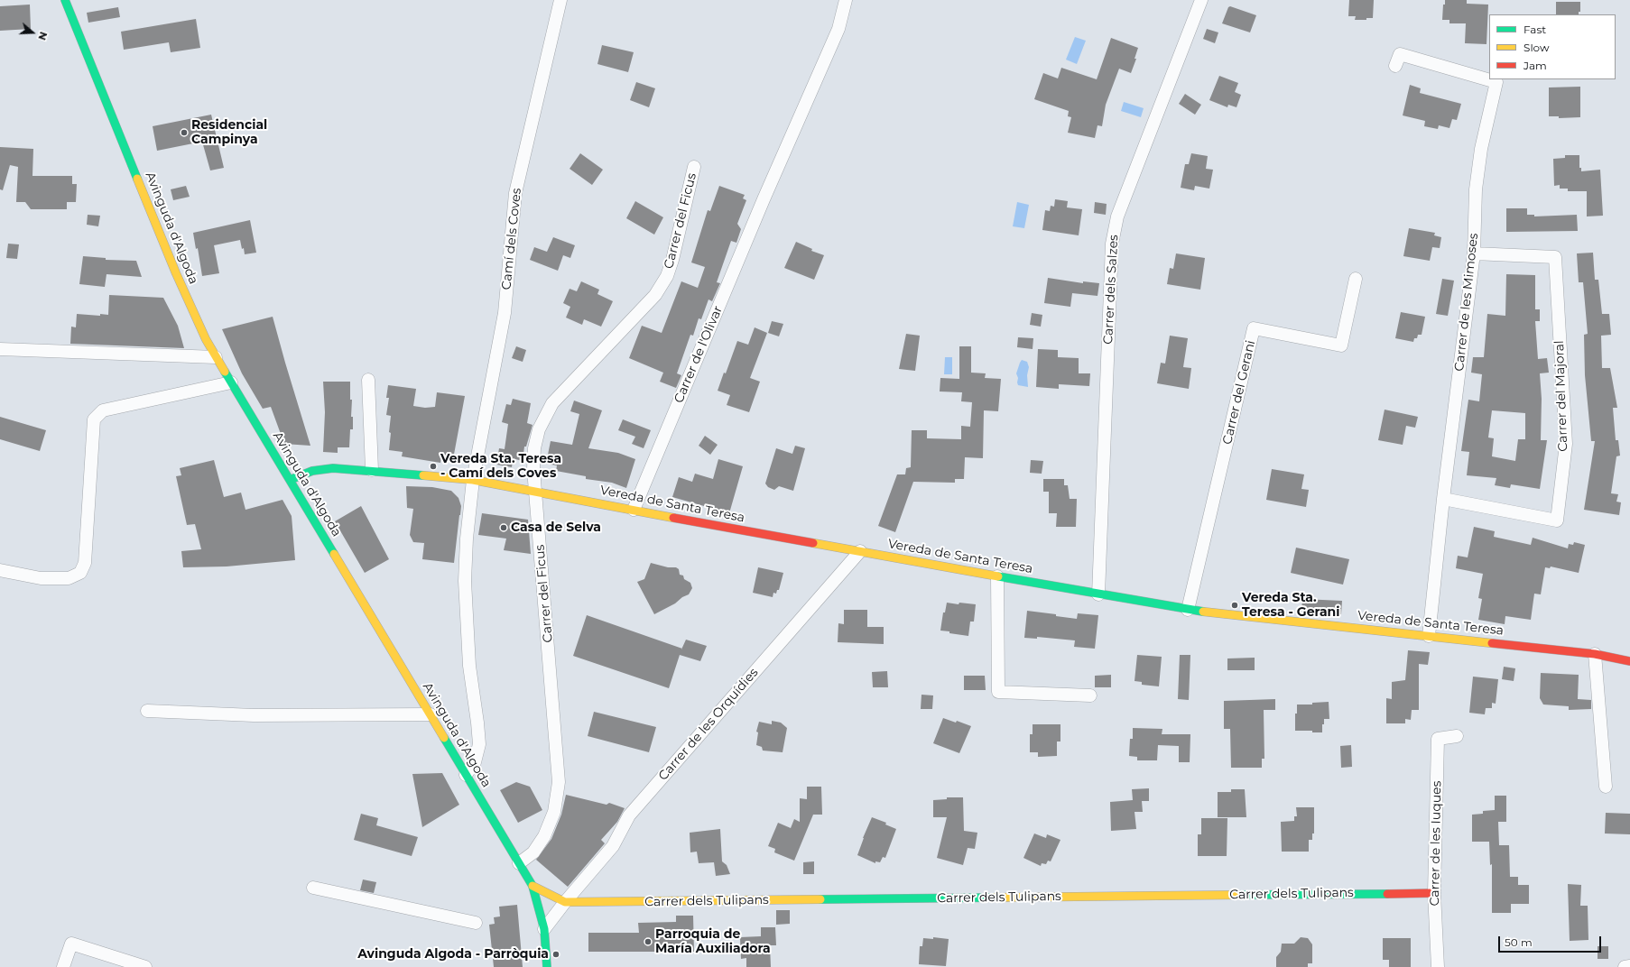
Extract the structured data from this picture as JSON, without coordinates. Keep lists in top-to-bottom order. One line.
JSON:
{"streets":{"street":["Carrer del Ficus","Avinguda d'Algoda","Camí dels Coves","Carrer dels Salzes","Carrer de les Mimoses","Carrer de l'Olivar","Carrer del Gerani","Carrer del Majoral","Vereda de Santa Teresa","Carrer de les Orquídies","Carrer de les Iuques","Carrer dels Tulipans"]},"crossings":[["Carrer del Ficus","Avinguda d'Algoda"],["Carrer del Ficus","Vereda de Santa Teresa"],["Avinguda d'Algoda","Camí dels Coves"],["Avinguda d'Algoda","Vereda de Santa Teresa"],["Avinguda d'Algoda","Carrer dels Tulipans"],["Camí dels Coves","Vereda de Santa Teresa"],["Carrer dels Salzes","Vereda de Santa Teresa"],["Carrer de les Mimoses","Carrer del Majoral"],["Carrer de les Mimoses","Vereda de Santa Teresa"],["Carrer de l'Olivar","Vereda de Santa Teresa"],["Carrer del Gerani","Vereda de Santa Teresa"],["Vereda de Santa Teresa","Carrer de les Orquídies"],["Carrer de les Orquídies","Carrer dels Tulipans"],["Carrer de les Iuques","Carrer dels Tulipans"]],"places":["Residencial Campinya","Vereda Sta. Teresa - Camí dels Coves","Casa de Selva","Vereda Sta. Teresa - Gerani","Parroquia de María Auxiliadora","Avinguda Algoda - Parròquia"],"legend":["Fast","Slow","Jam"],"scale_bar":"50 m","north":"right"}
